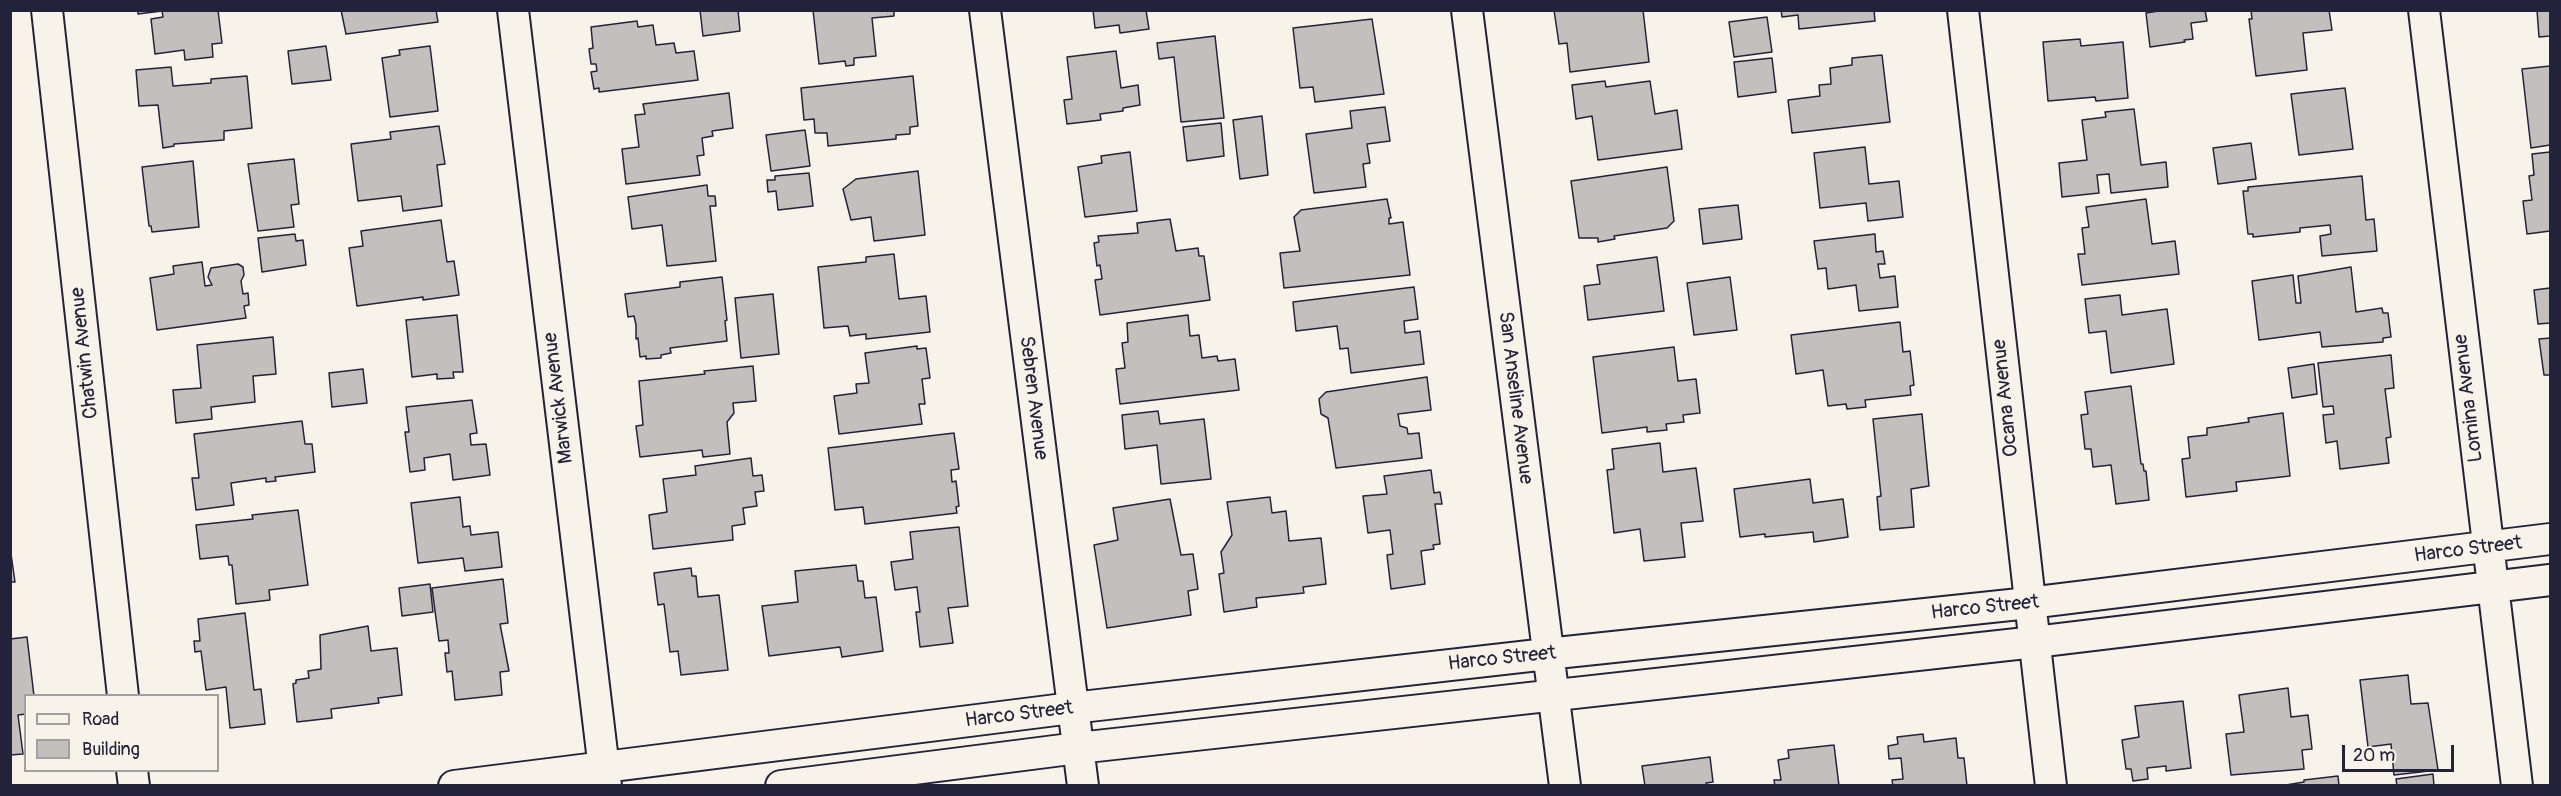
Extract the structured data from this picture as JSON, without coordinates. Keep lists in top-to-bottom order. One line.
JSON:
{"streets":{"street":["Chatwin Avenue","Marwick Avenue","Sebren Avenue","San Anseline Avenue","Ocana Avenue","Lomina Avenue","Harco Street"]},"crossings":[["Marwick Avenue","Harco Street"],["Sebren Avenue","Harco Street"],["San Anseline Avenue","Harco Street"],["Ocana Avenue","Harco Street"],["Lomina Avenue","Harco Street"]],"legend":["Road","Building"],"scale_bar":"20 m"}
